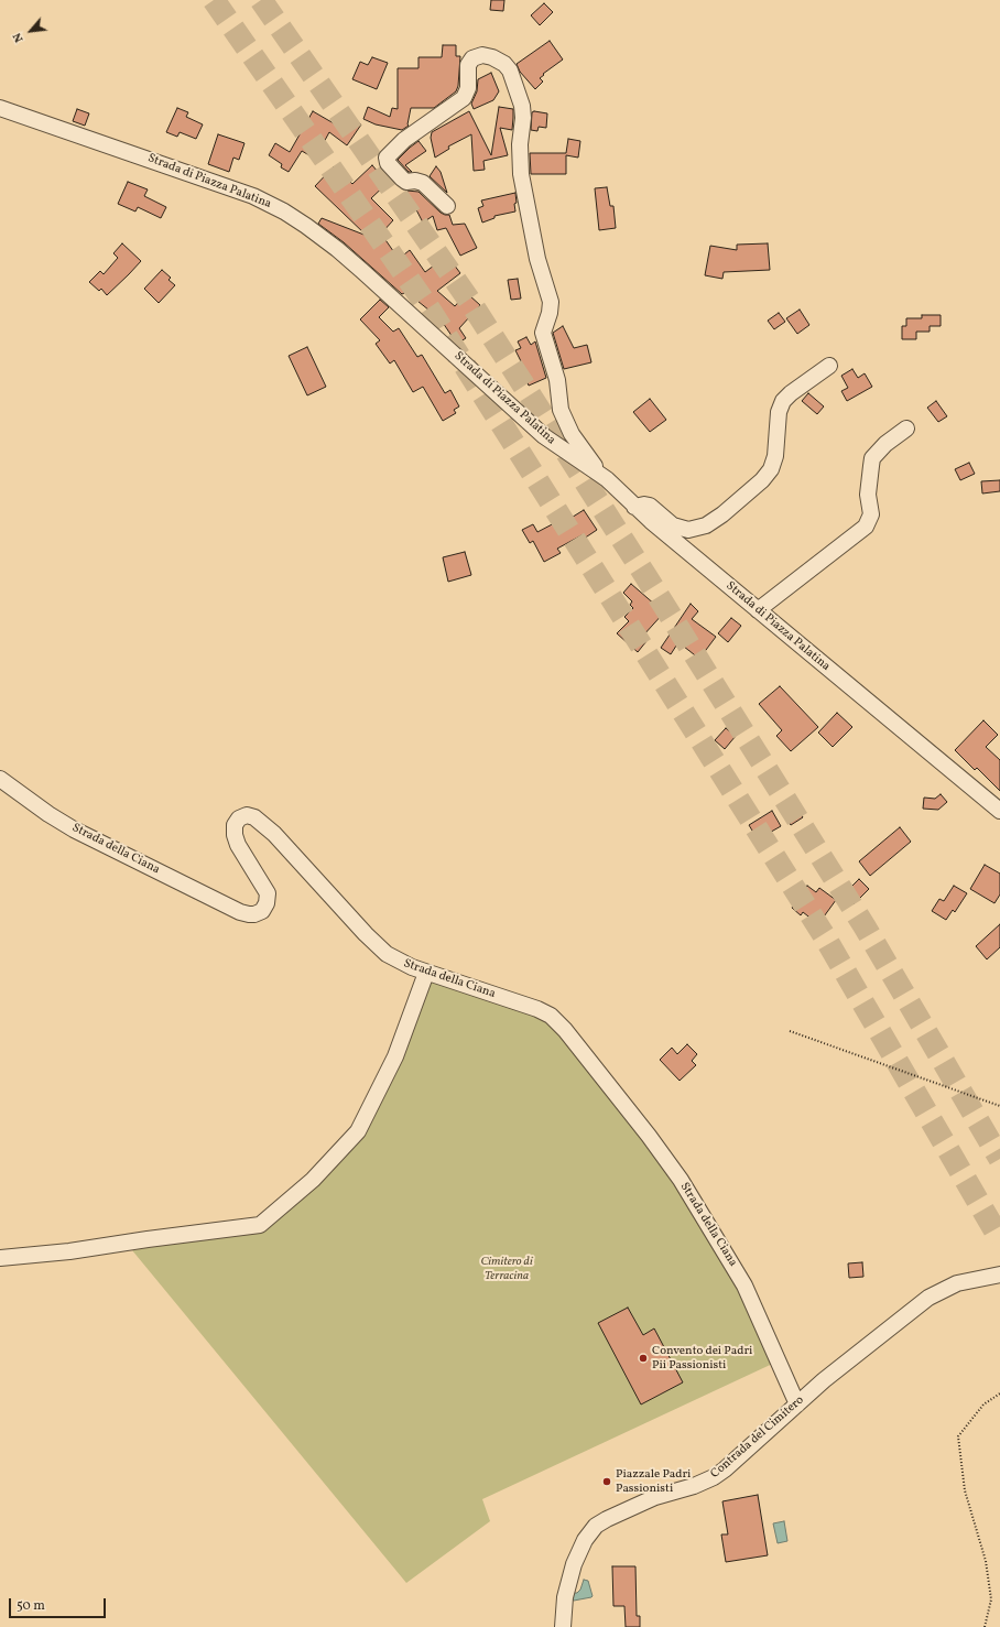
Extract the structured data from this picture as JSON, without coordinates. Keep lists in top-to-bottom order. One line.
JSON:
{"streets":{"street":["Strada di Piazza Palatina","Strada della Ciana","Contrada del Cimitero"]},"crossings":[["Strada della Ciana","Contrada del Cimitero"]],"parks":["Cimitero di Terracina"],"places":["Convento dei Padri Pii Passionisti","Piazzale Padri Passionisti"],"scale_bar":"50 m","north":"bottom left"}
